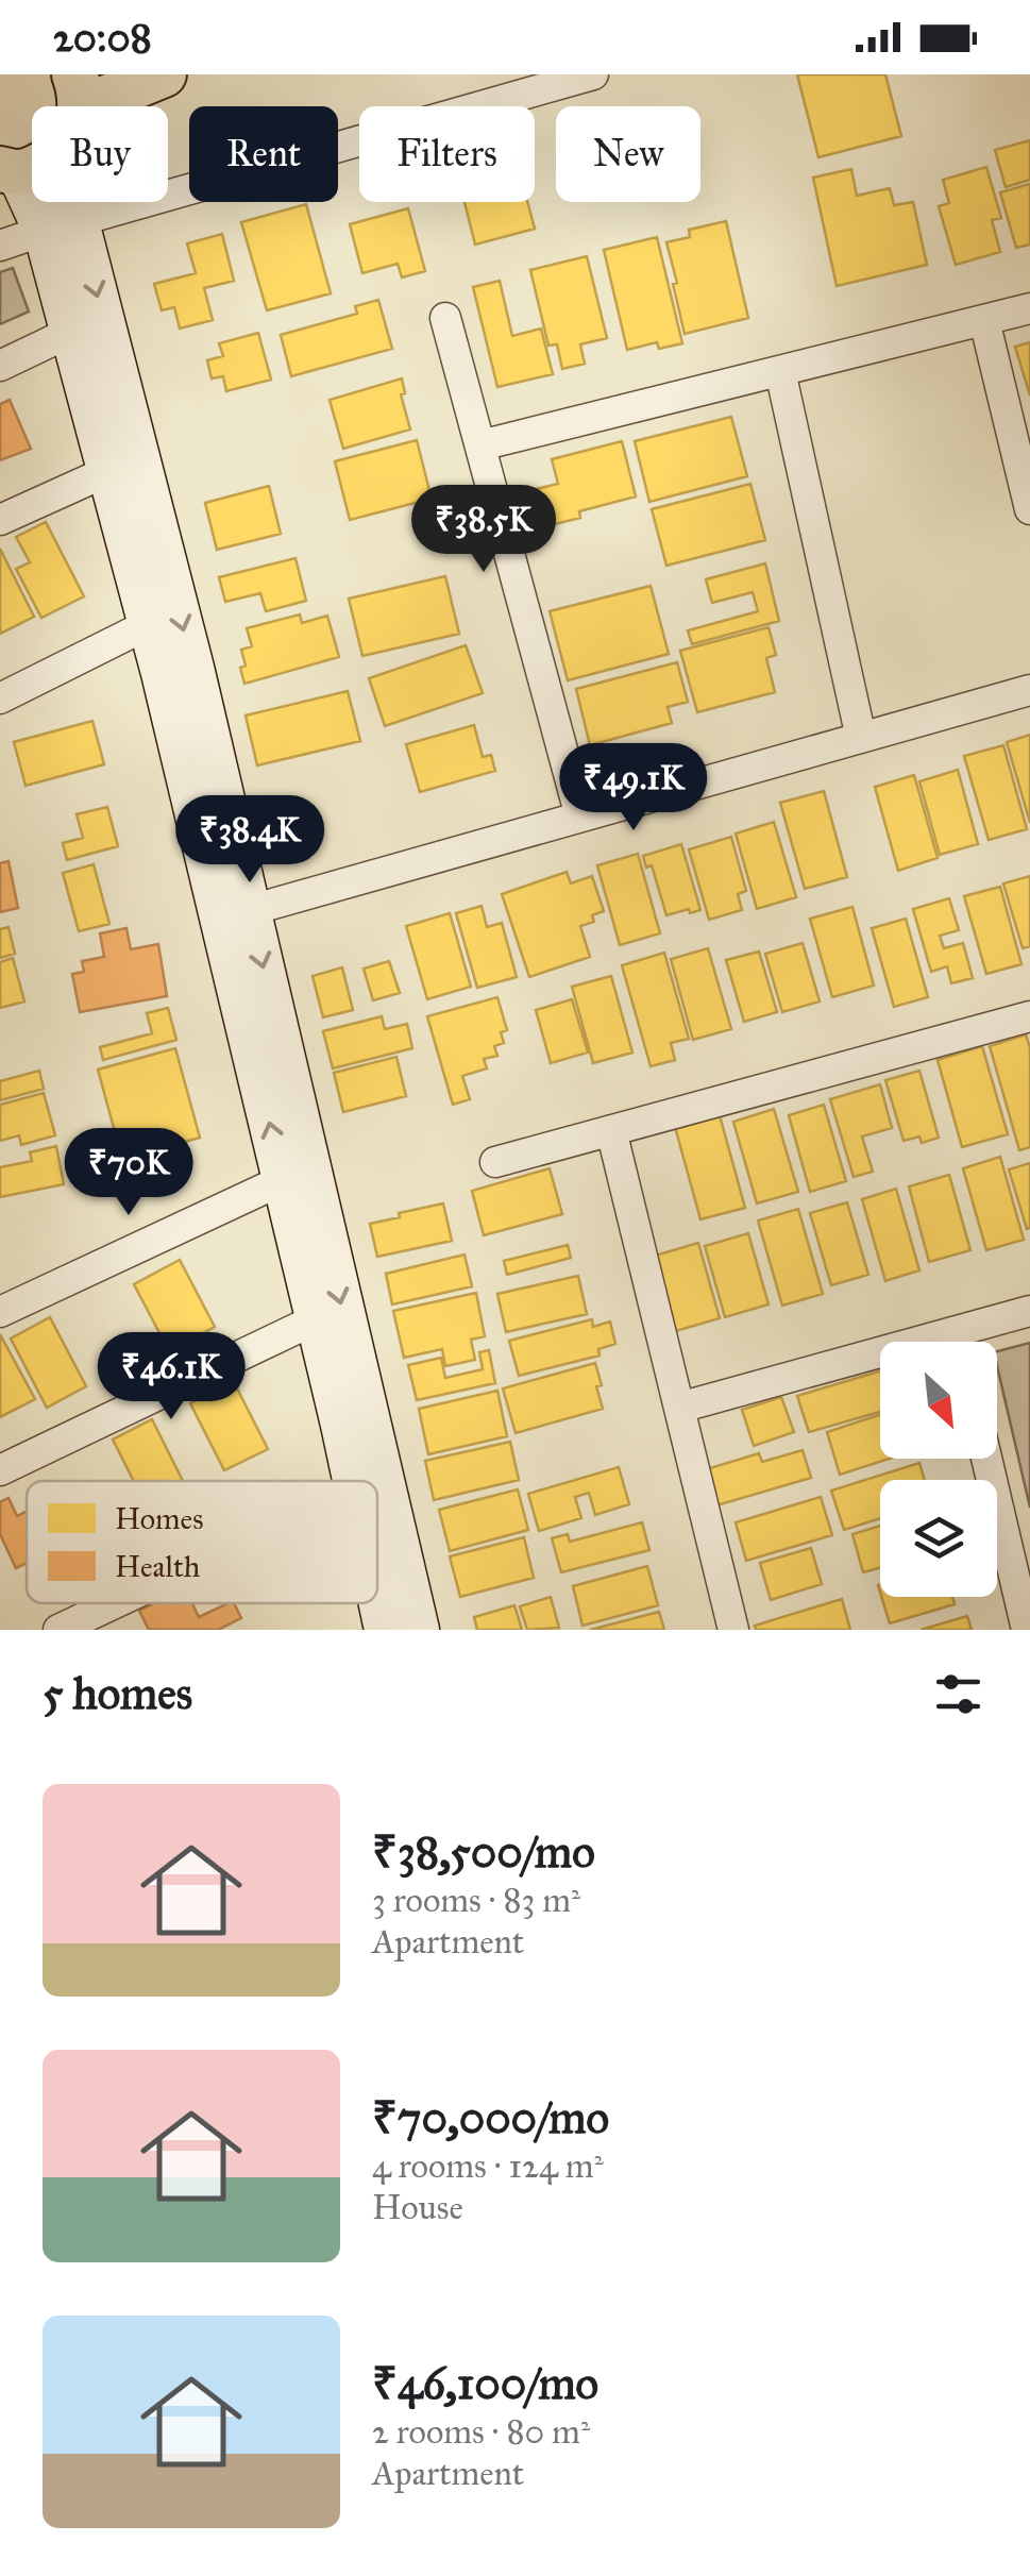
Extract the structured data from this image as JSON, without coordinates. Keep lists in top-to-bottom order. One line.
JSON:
{"legend":["Homes","Health"],"north":"bottom right","page":{"status":"20:08","chip":["Buy","Rent","Filters","New"],"price":["₹38.5K","₹49.1K","₹38.4K","₹70K","₹46.1K"],"heading":"5 homes","list":[{"name":"₹38,500/mo","note":"3 rooms · 83 m² · Apartment"},{"name":"₹70,000/mo","note":"4 rooms · 124 m² · House"},{"name":"₹46,100/mo","note":"2 rooms · 80 m² · Apartment"}]}}
